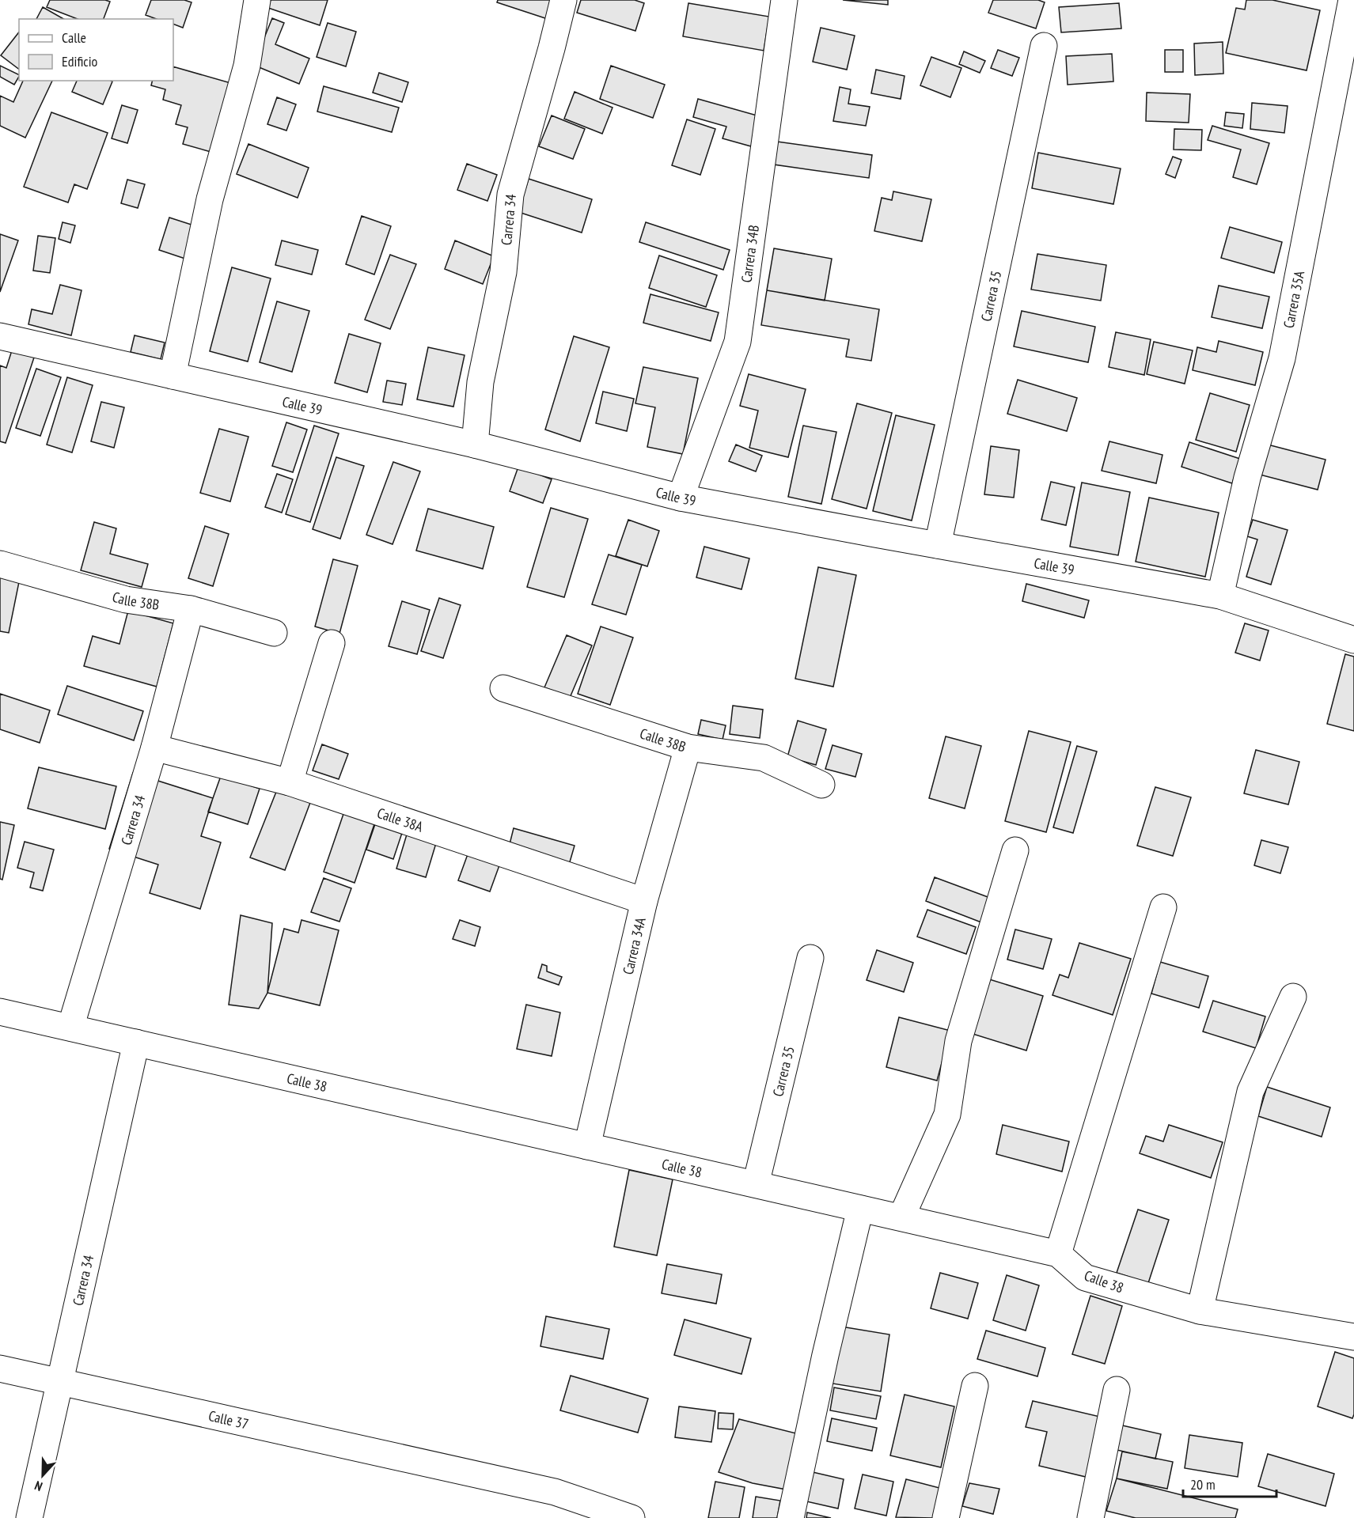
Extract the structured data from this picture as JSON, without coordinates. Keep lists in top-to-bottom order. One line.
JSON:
{"streets":{"street":["Carrera 34","Carrera 34B","Carrera 35","Carrera 35A","Calle 39","Calle 38B","Calle 38A","Carrera 34A","Calle 38","Calle 37"]},"crossings":[["Carrera 34","Calle 39"],["Carrera 34","Calle 38B"],["Carrera 34","Calle 38A"],["Carrera 34","Calle 38"],["Carrera 34","Calle 37"],["Carrera 34B","Calle 39"],["Carrera 35","Calle 39"],["Carrera 35","Calle 38"],["Carrera 35A","Calle 39"],["Calle 38B","Carrera 34A"],["Calle 38A","Carrera 34A"],["Carrera 34A","Calle 38"]],"legend":["Calle","Edificio"],"scale_bar":"20 m","north":"bottom"}
